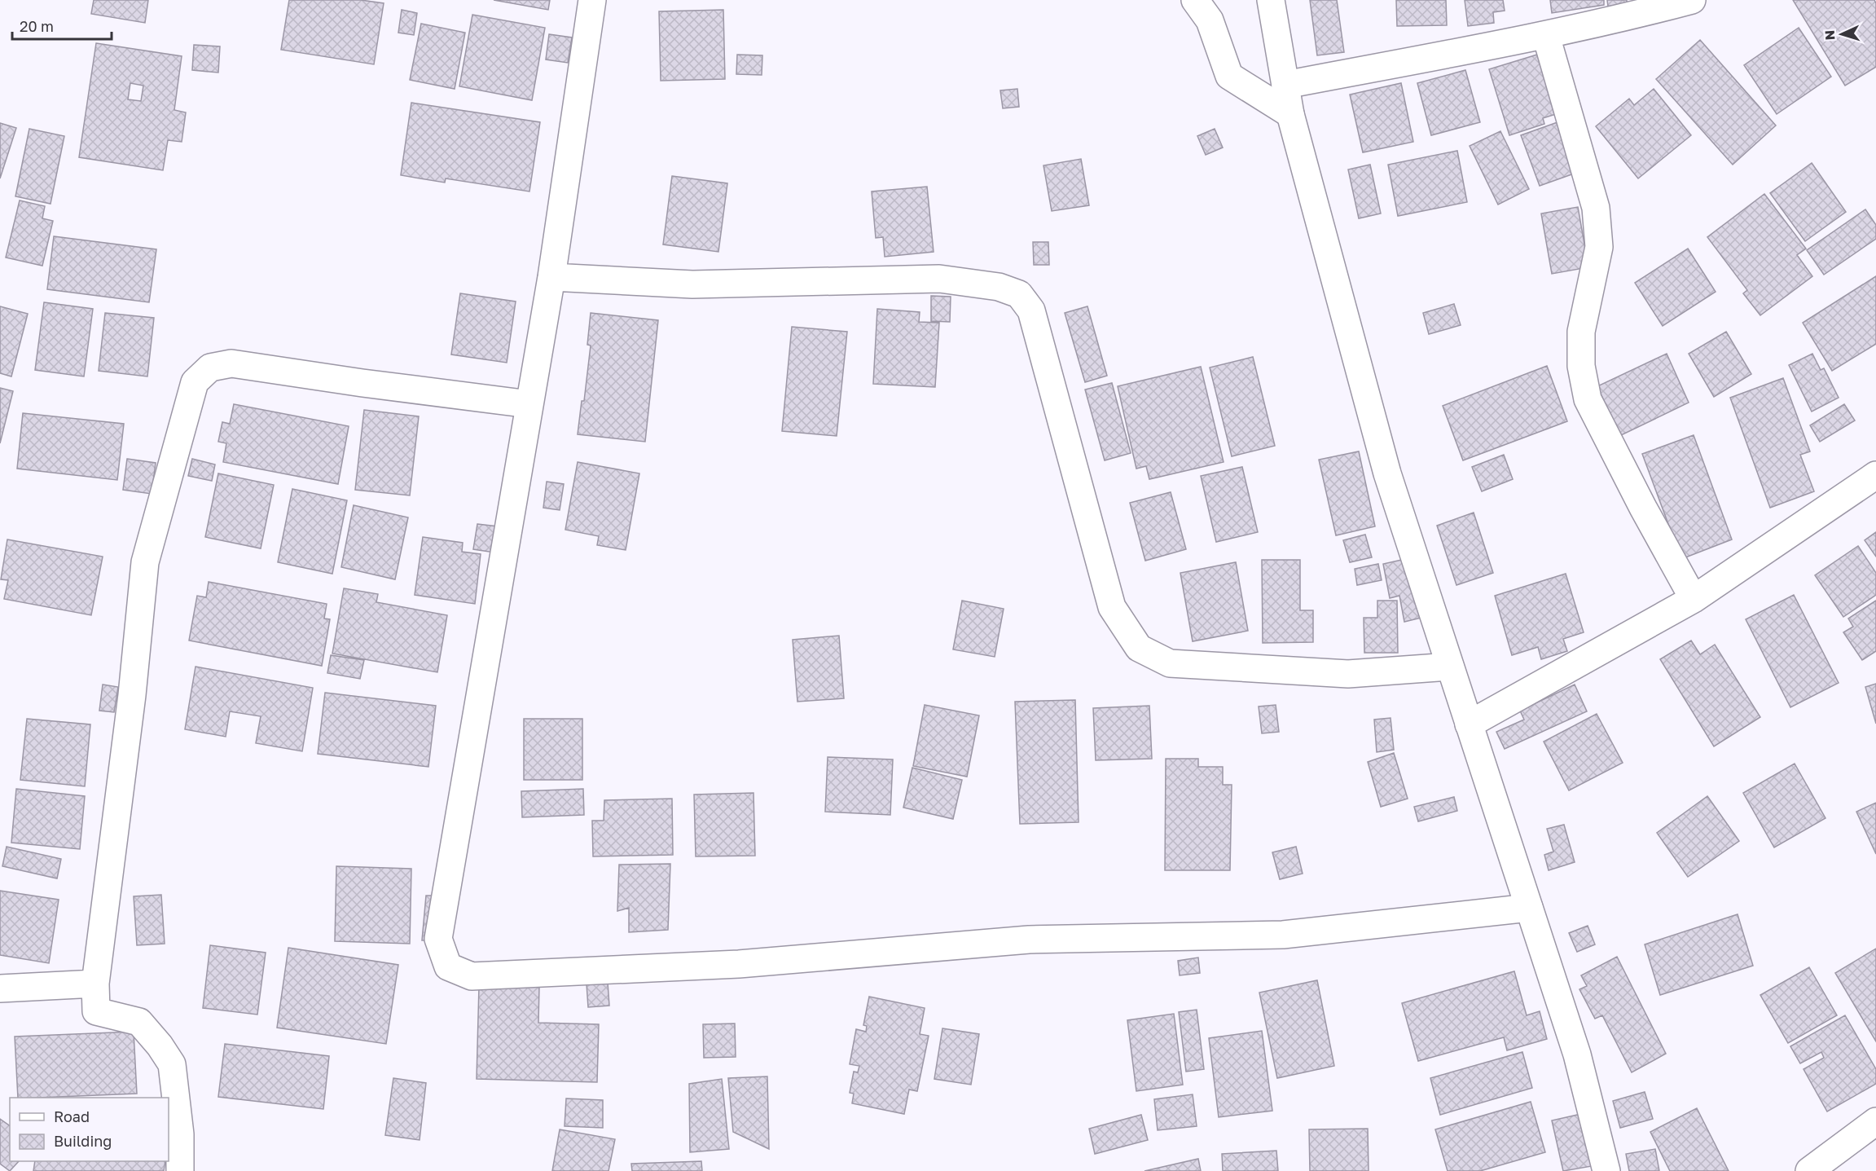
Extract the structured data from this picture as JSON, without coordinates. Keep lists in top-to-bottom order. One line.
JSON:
{"legend":["Road","Building"],"scale_bar":"20 m","north":"left"}
